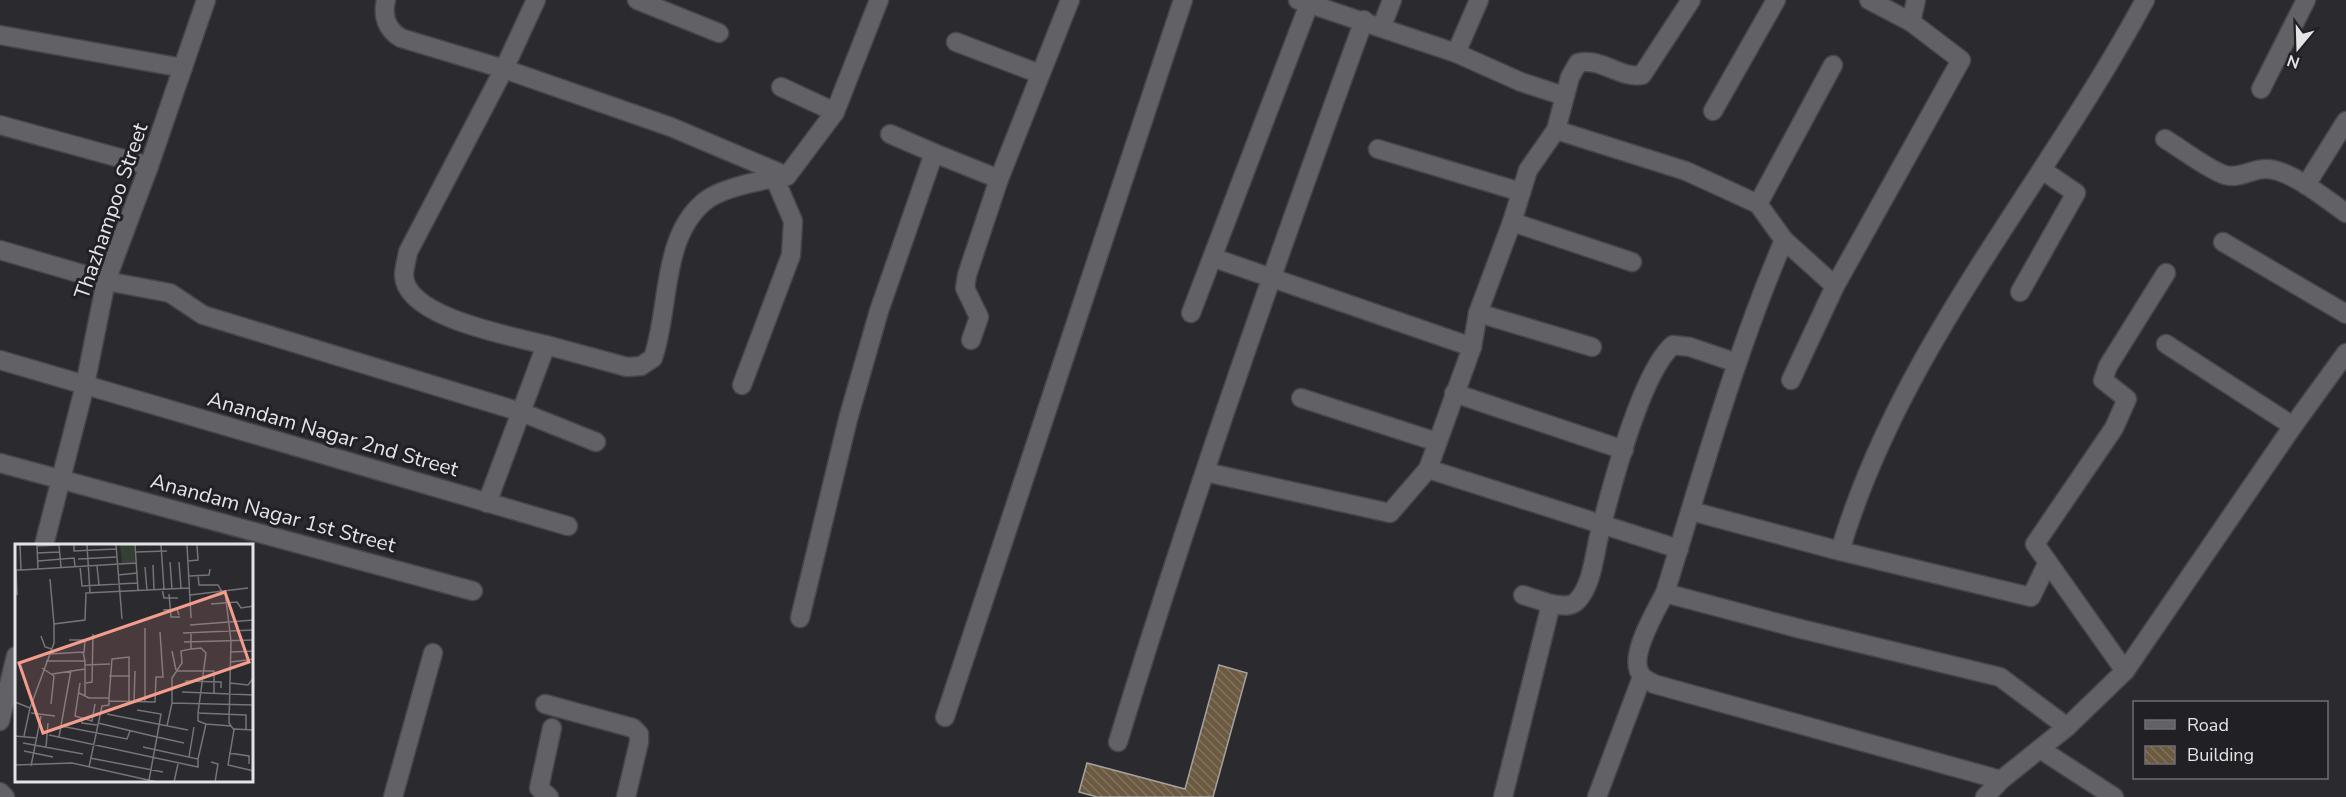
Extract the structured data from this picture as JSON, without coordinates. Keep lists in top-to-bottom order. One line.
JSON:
{"streets":{"street":["Thazhampoo Street","Anandam Nagar 2nd Street","Anandam Nagar 1st Street"]},"crossings":[["Thazhampoo Street","Anandam Nagar 2nd Street"],["Thazhampoo Street","Anandam Nagar 1st Street"]],"legend":["Road","Building"],"north":"bottom"}
